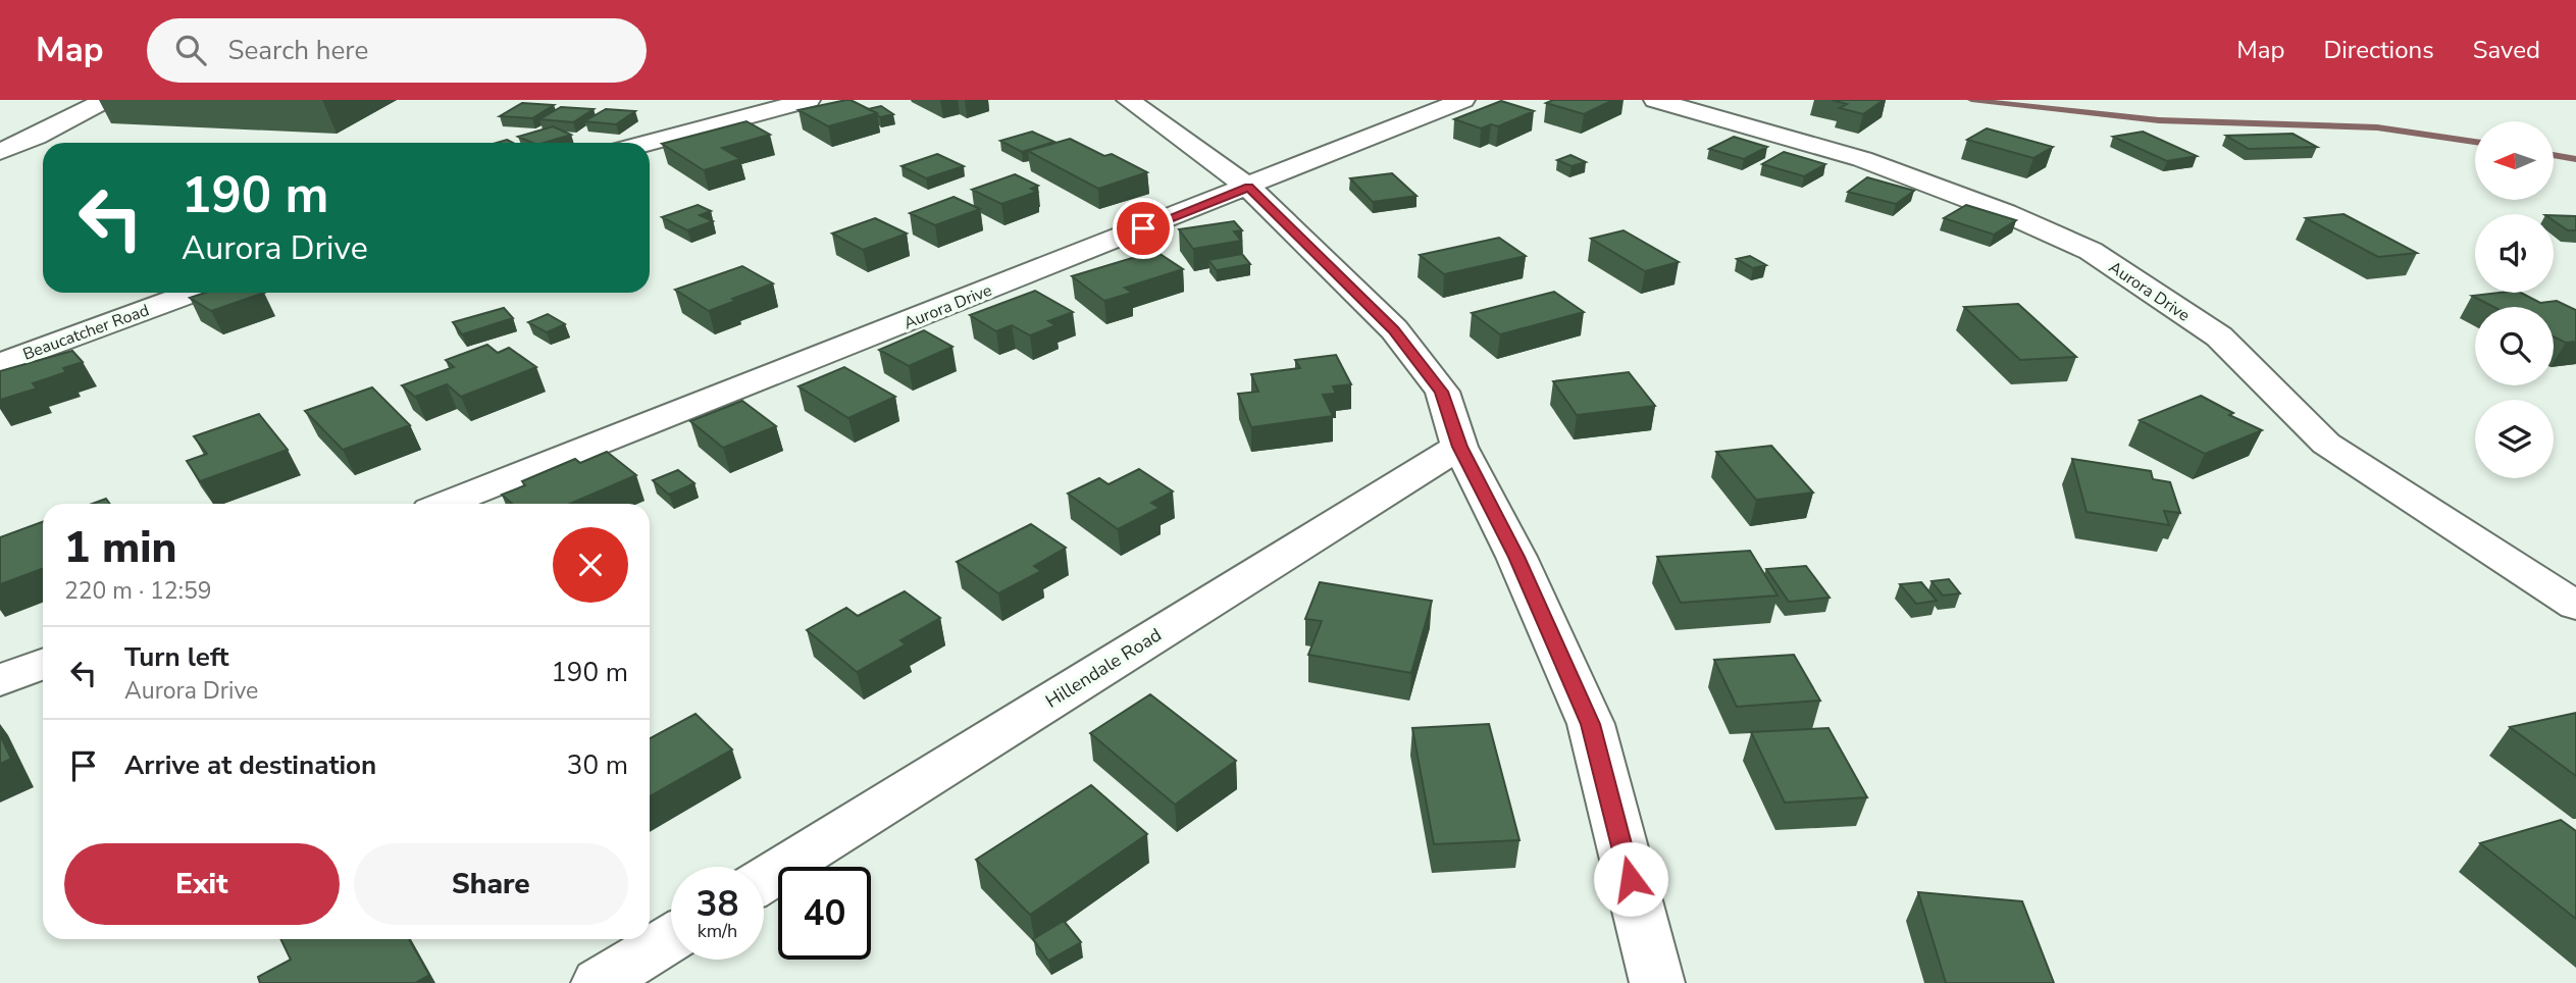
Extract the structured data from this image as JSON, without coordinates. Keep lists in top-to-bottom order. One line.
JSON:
{"streets":{"street":["Aurora Drive","Beaucatcher Road","Hillendale Road"]},"north":"left","page":{"header":"Map","search":"Search here","nav":["Map","Directions","Saved"],"turn":["190 m","Aurora Drive"],"heading":["1 min","220 m · 12:59"],"list":[{"name":"Turn left","note":"Aurora Drive","value":"190 m"},{"name":"Arrive at destination","value":"30 m"}],"buttons":["Exit","Share"],"speed":"38 km/h","limit":"40"}}
